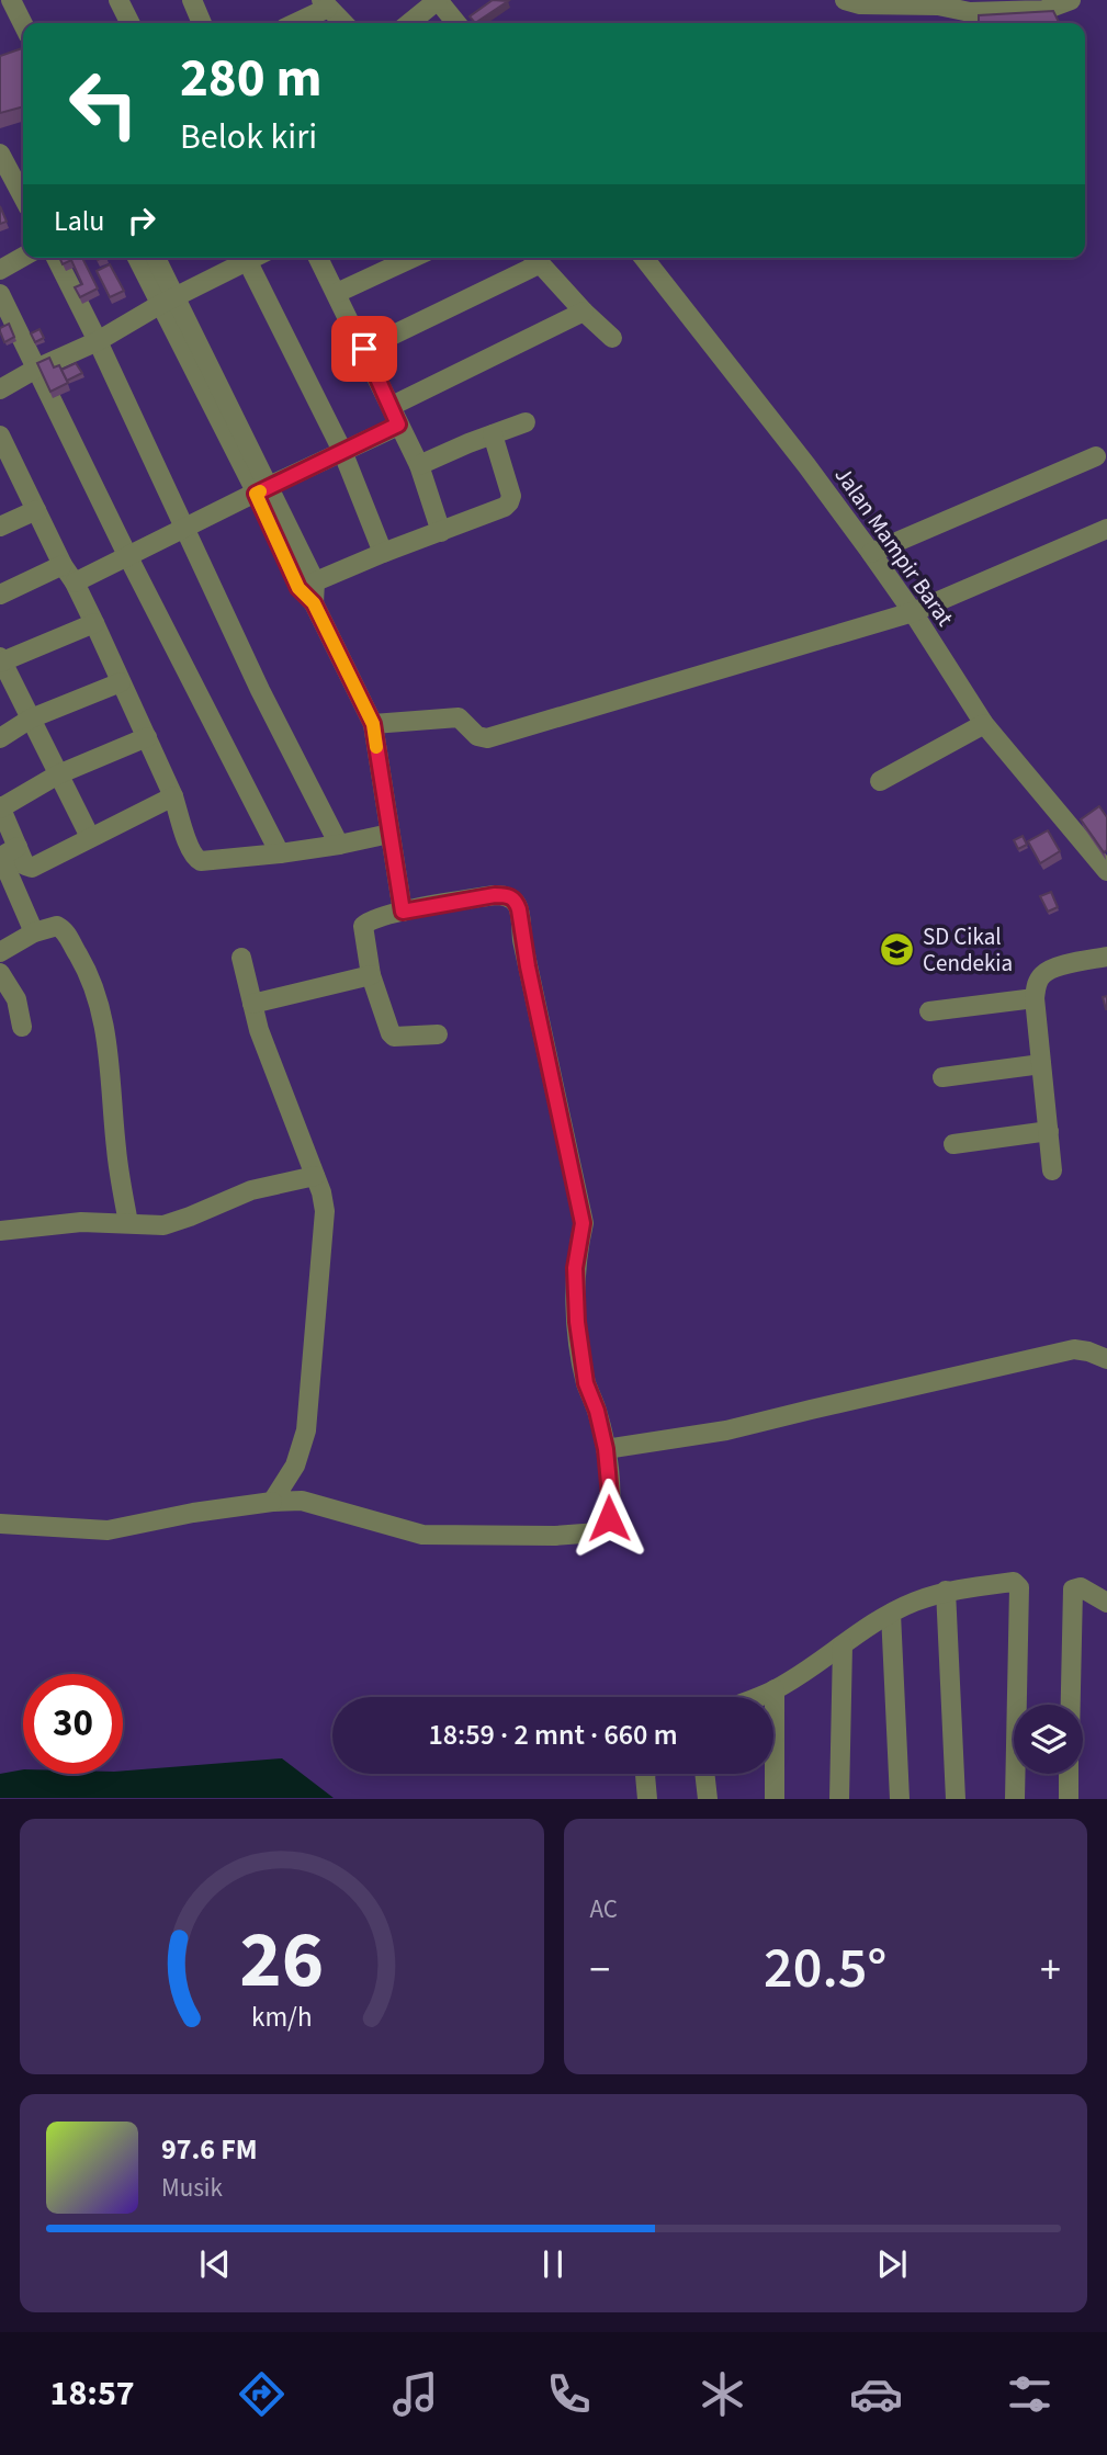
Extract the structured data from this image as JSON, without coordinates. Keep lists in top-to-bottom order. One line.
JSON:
{"streets":{"street":["Jalan Mampir Barat"]},"places":{"school or university":["SD Cikal Cendekia"]},"page":{"turn":["280 m","Belok kiri"],"then":"Lalu","limit":"30","trip":"18:59 · 2 mnt · 660 m","tile":"AC","heat":["−","20.5°","+"],"song":["97.6 FM","Musik"],"tabs":"18:57","gauge":["26","km/h"]}}
